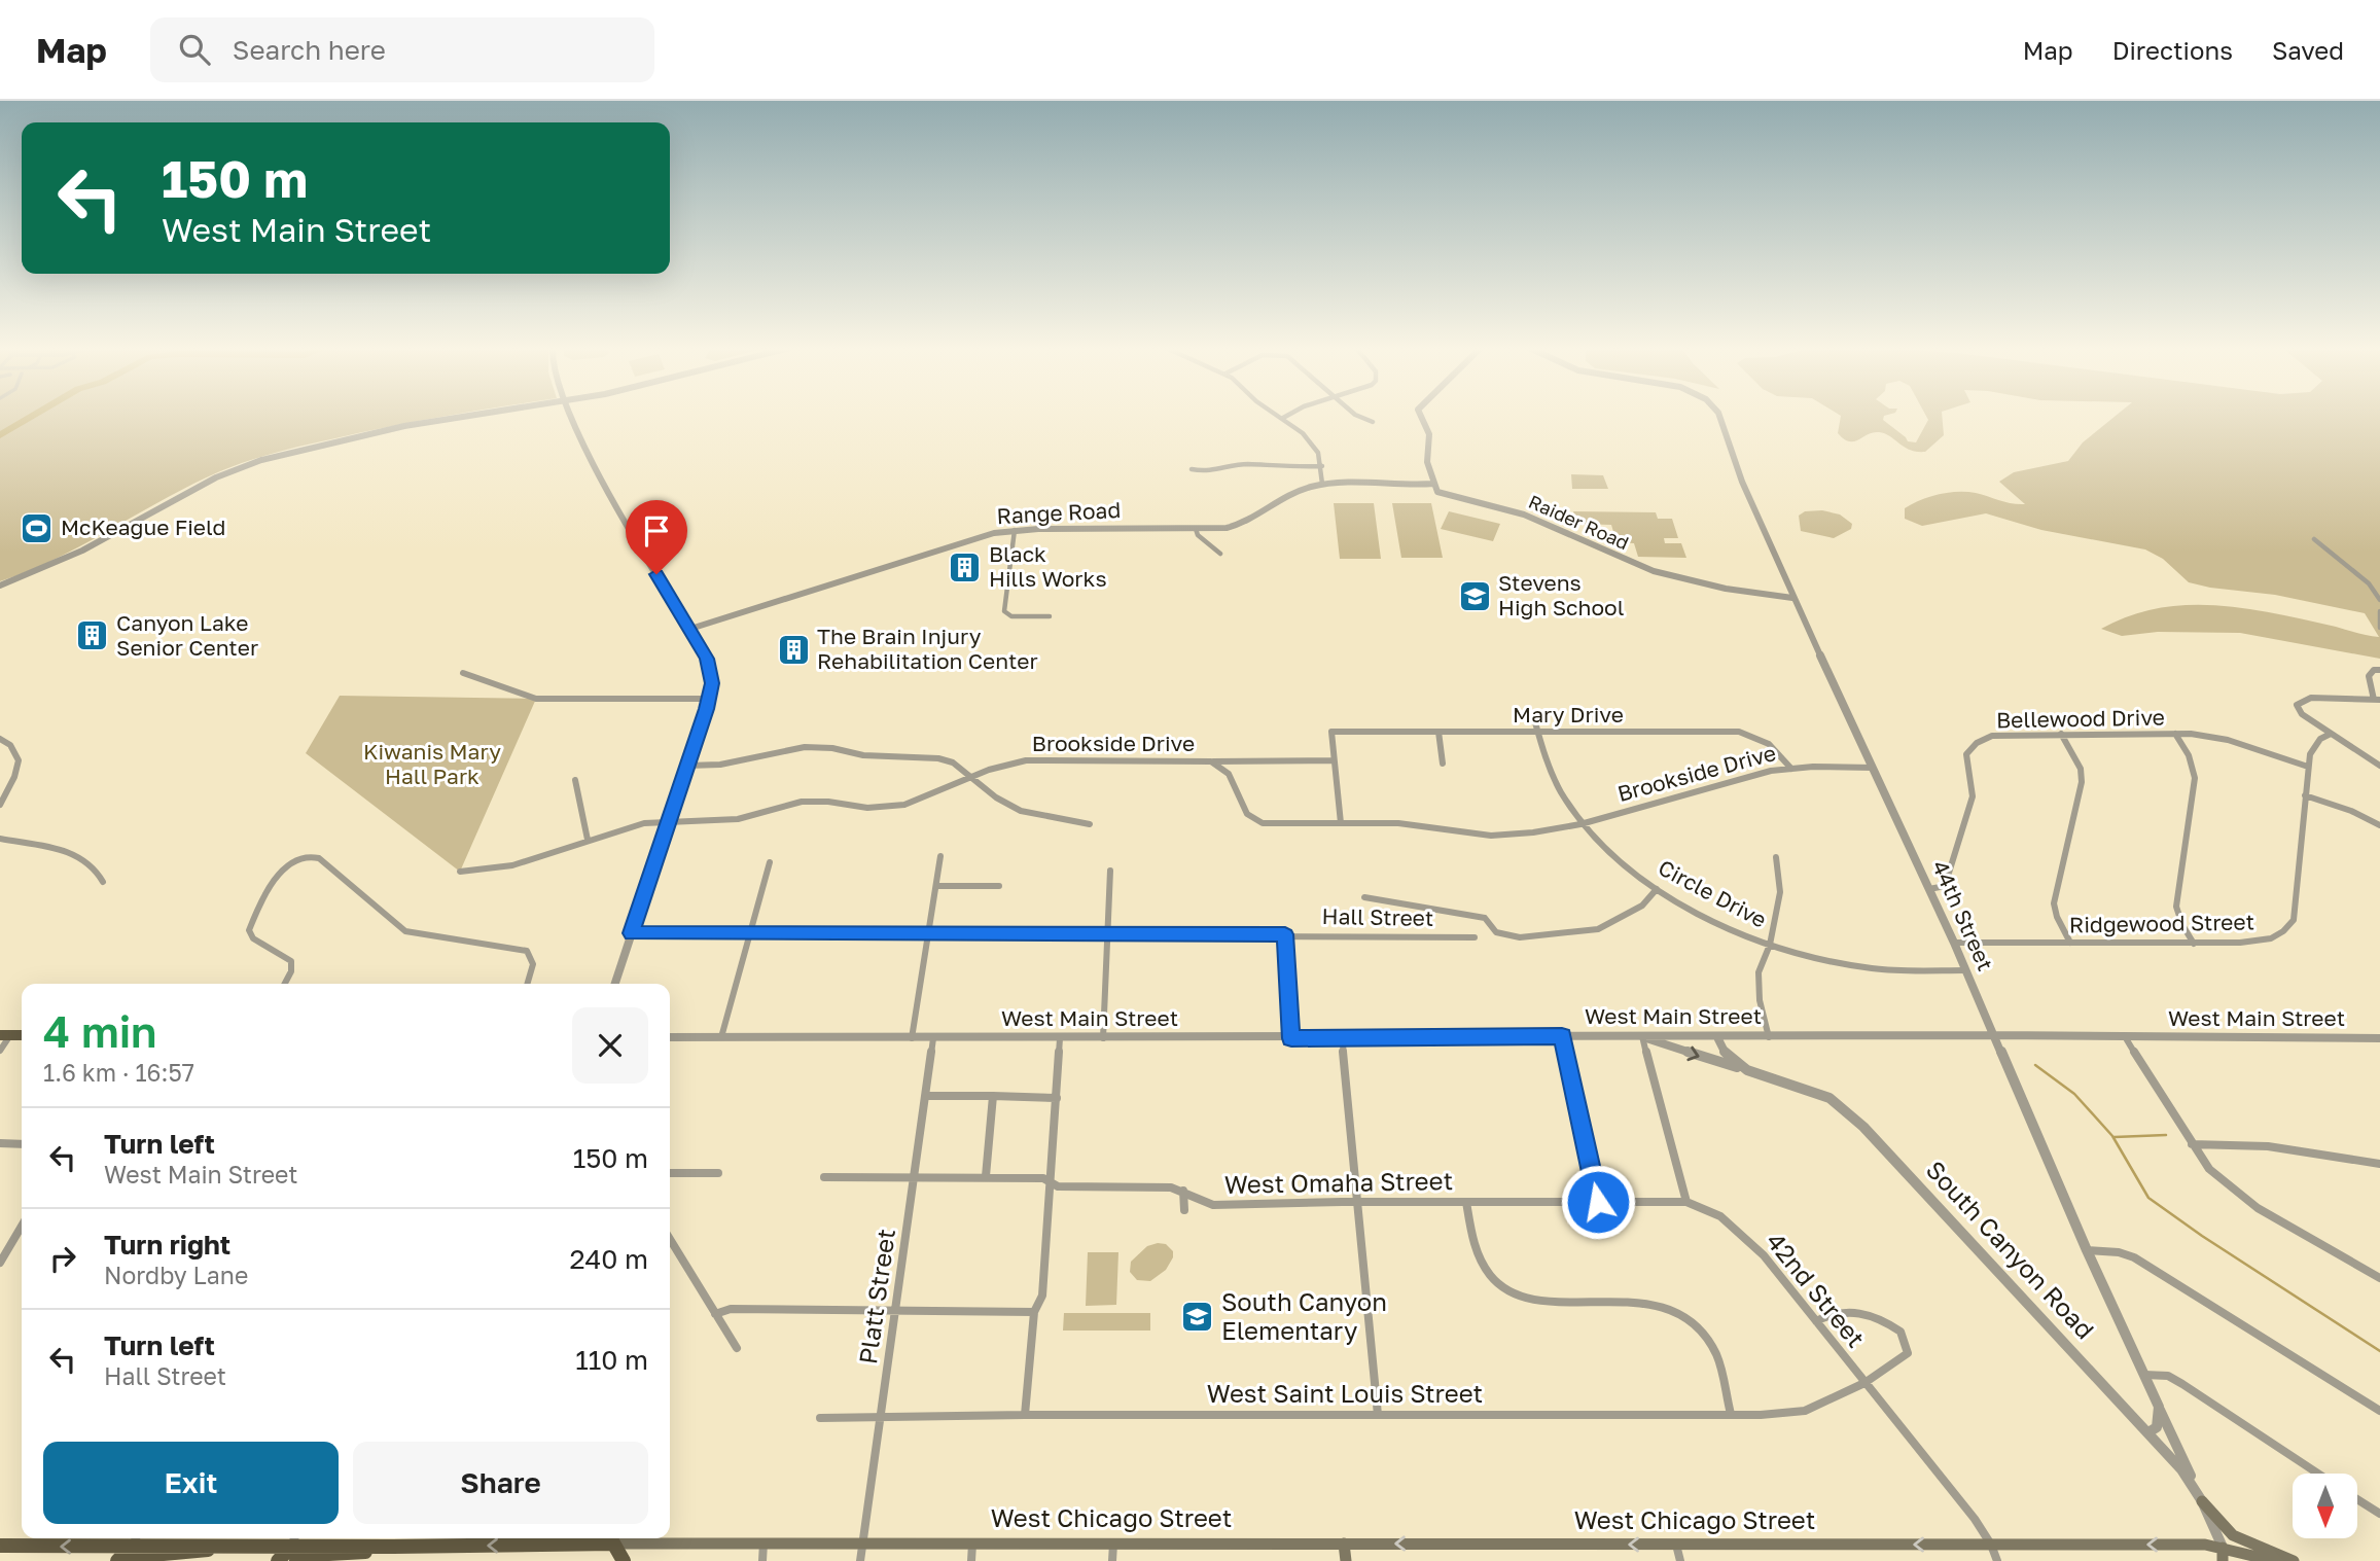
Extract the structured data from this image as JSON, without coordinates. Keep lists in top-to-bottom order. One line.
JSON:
{"streets":{"main road":["West Chicago Street"],"street":["Range Road","Raider Road","Mary Drive","Bellewood Drive","Brookside Drive","Circle Drive","44th Street","Hall Street","Ridgewood Street","West Main Street","West Omaha Street","South Canyon Road","42nd Street","Platt Street","West Saint Louis Street"]},"crossings":[["Range Road","Raider Road"],["Raider Road","44th Street"],["Mary Drive","Brookside Drive"],["Mary Drive","Circle Drive"],["Bellewood Drive","44th Street"],["Bellewood Drive","Ridgewood Street"],["Brookside Drive","Circle Drive"],["Brookside Drive","44th Street"],["Circle Drive","44th Street"],["44th Street","Ridgewood Street"],["44th Street","West Main Street"],["44th Street","South Canyon Road"],["West Main Street","South Canyon Road"],["West Main Street","Platt Street"],["West Omaha Street","42nd Street"],["West Omaha Street","Platt Street"],["South Canyon Road","West Chicago Street"],["42nd Street","West Saint Louis Street"],["42nd Street","West Chicago Street"],["Platt Street","West Saint Louis Street"],["Platt Street","West Chicago Street"]],"one_way":["West Chicago Street"],"parks":["Kiwanis Mary Hall Park"],"places":{"sports":["McKeague Field"],"building":["Black Hills Works","Canyon Lake Senior Center","The Brain Injury Rehabilitation Center"],"school or university":["Stevens High School","South Canyon Elementary"]},"north":"bottom","page":{"header":"Map","search":"Search here","nav":["Map","Directions","Saved"],"turn":["150 m","West Main Street"],"heading":["4 min","1.6 km · 16:57"],"list":[{"name":"Turn left","note":"West Main Street","value":"150 m"},{"name":"Turn right","note":"Nordby Lane","value":"240 m"},{"name":"Turn left","note":"Hall Street","value":"110 m"}],"buttons":["Exit","Share"]}}
